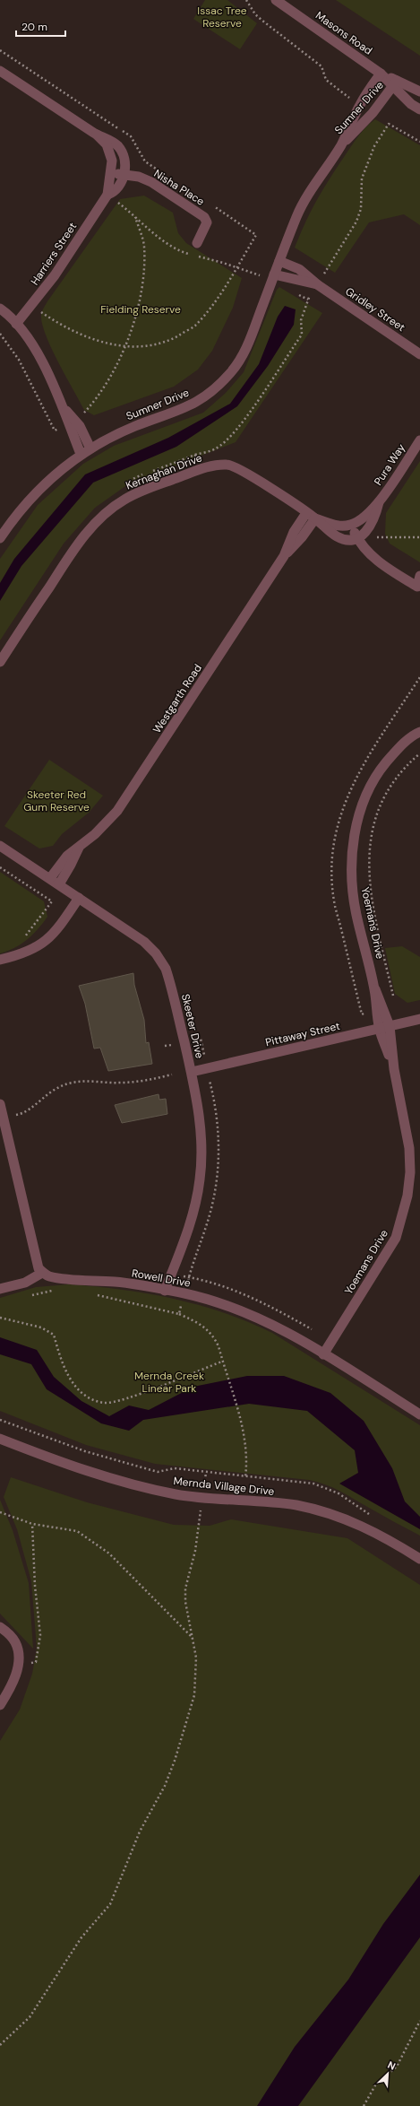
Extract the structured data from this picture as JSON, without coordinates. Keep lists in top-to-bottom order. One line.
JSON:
{"streets":{"street":["Masons Road","Sumner Drive","Nisha Place","Harriers Street","Gridley Street","Pura Way","Kernaghan Drive","Westgarth Road","Yoemans Drive","Skeeter Drive","Pittaway Street","Rowell Drive","Mernda Village Drive"]},"crossings":[["Masons Road","Sumner Drive"],["Sumner Drive","Gridley Street"],["Nisha Place","Harriers Street"],["Pura Way","Kernaghan Drive"],["Kernaghan Drive","Westgarth Road"],["Westgarth Road","Skeeter Drive"],["Yoemans Drive","Pittaway Street"],["Yoemans Drive","Rowell Drive"],["Skeeter Drive","Pittaway Street"],["Skeeter Drive","Rowell Drive"]],"parks":["Issac Tree Reserve","Fielding Reserve","Skeeter Red Gum Reserve","Mernda Creek Linear Park"],"scale_bar":"20 m","north":"top right"}
